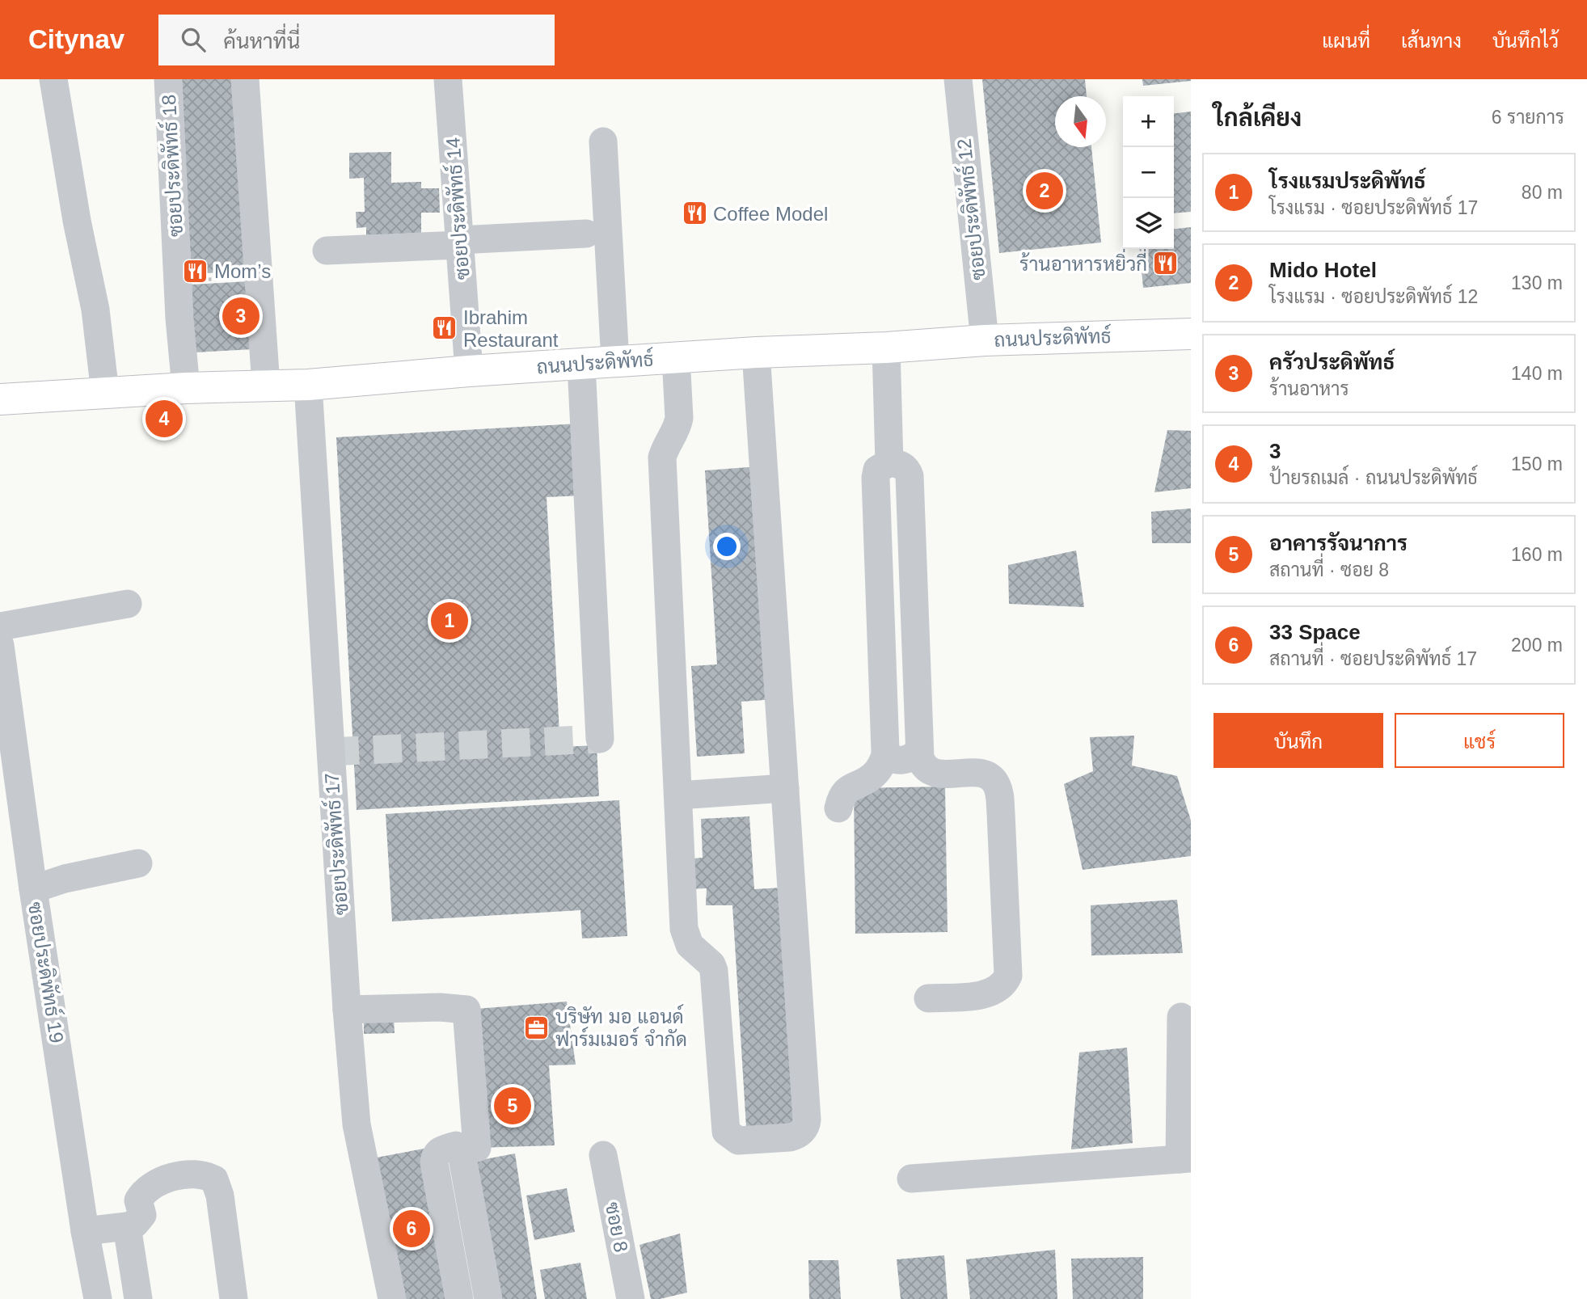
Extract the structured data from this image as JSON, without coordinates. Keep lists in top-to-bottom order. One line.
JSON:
{"streets":{"main road":["ถนนประดิพัทธ์"],"street":["ซอยประดิพัทธ์ 18","ซอยประดิพัทธ์ 14","ซอยประดิพัทธ์ 12","ซอยประดิพัทธ์ 17","ซอยประดิพัทธ์ 19","ซอย 8"]},"crossings":[["ซอยประดิพัทธ์ 18","ถนนประดิพัทธ์"],["ซอยประดิพัทธ์ 14","ถนนประดิพัทธ์"],["ซอยประดิพัทธ์ 12","ถนนประดิพัทธ์"],["ถนนประดิพัทธ์","ซอยประดิพัทธ์ 17"]],"places":{"restaurant":["Coffee Model","ร้านอาหารหยิ่วกี่","Mom’s","Ibrahim Restaurant"],"office":["บริษัท มอ แอนด์ ฟาร์มเมอร์ จำกัด"]},"north":"bottom","page":{"header":"Citynav","search":"ค้นหาที่นี่","nav":["แผนที่","เส้นทาง","บันทึกไว้"],"heading":["ใกล้เคียง","6 รายการ"],"map_buttons":["+","−"],"list":[{"mark":"1","name":"โรงแรมประดิพัทธ์","note":"โรงแรม · ซอยประดิพัทธ์ 17","value":"80 m"},{"mark":"2","name":"Mido Hotel","note":"โรงแรม · ซอยประดิพัทธ์ 12","value":"130 m"},{"mark":"3","name":"ครัวประดิพัทธ์","note":"ร้านอาหาร","value":"140 m"},{"mark":"4","name":"3","note":"ป้ายรถเมล์ · ถนนประดิพัทธ์","value":"150 m"},{"mark":"5","name":"อาคารรัจนาการ","note":"สถานที่ · ซอย 8","value":"160 m"},{"mark":"6","name":"33 Space","note":"สถานที่ · ซอยประดิพัทธ์ 17","value":"200 m"}],"pins":["2","3","4","1","5","6"],"buttons":["บันทึก","แชร์"]}}
